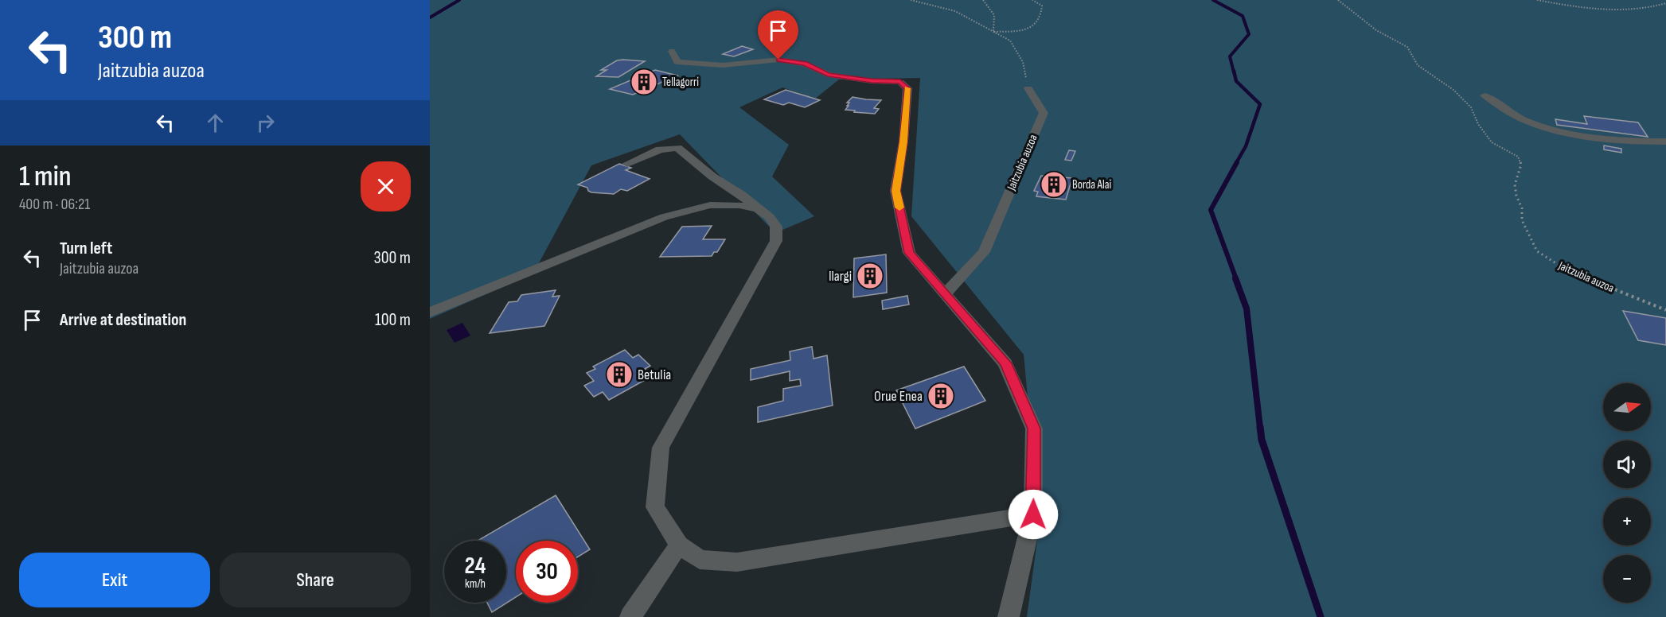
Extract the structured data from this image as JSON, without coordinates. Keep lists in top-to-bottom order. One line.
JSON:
{"streets":{"street":["Jaitzubia auzoa"]},"places":{"building":["Tellagorri","Borda Alai","Ilargi","Betulia","Orue Enea"]},"north":"right","page":{"turn":["300 m","Jaitzubia auzoa"],"heading":["1 min","400 m · 06:21"],"list":[{"name":"Turn left","note":"Jaitzubia auzoa","value":"300 m"},{"name":"Arrive at destination","value":"100 m"}],"map_buttons":["+","−"],"speed":"24 km/h","limit":"30","buttons":["Exit","Share"]}}
